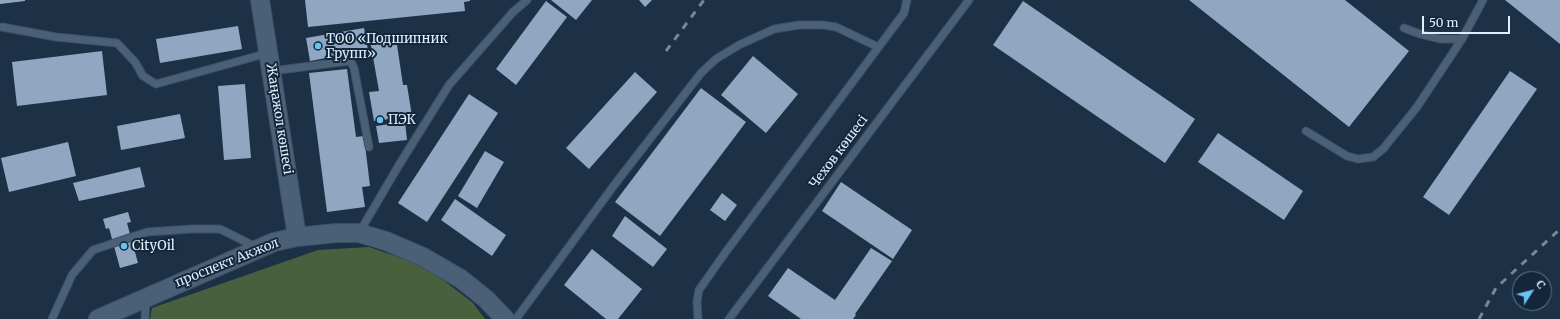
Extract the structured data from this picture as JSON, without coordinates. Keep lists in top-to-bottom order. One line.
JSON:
{"streets":{"main road":["Жаңажол көшесі","проспект Акжол"],"lane":["Чехов көшесі"]},"crossings":[["Жаңажол көшесі","проспект Акжол"]],"places":["ТОО «Подшипник Групп»","ПЭК","CityOil"],"scale_bar":"50 m","north":"top right"}
